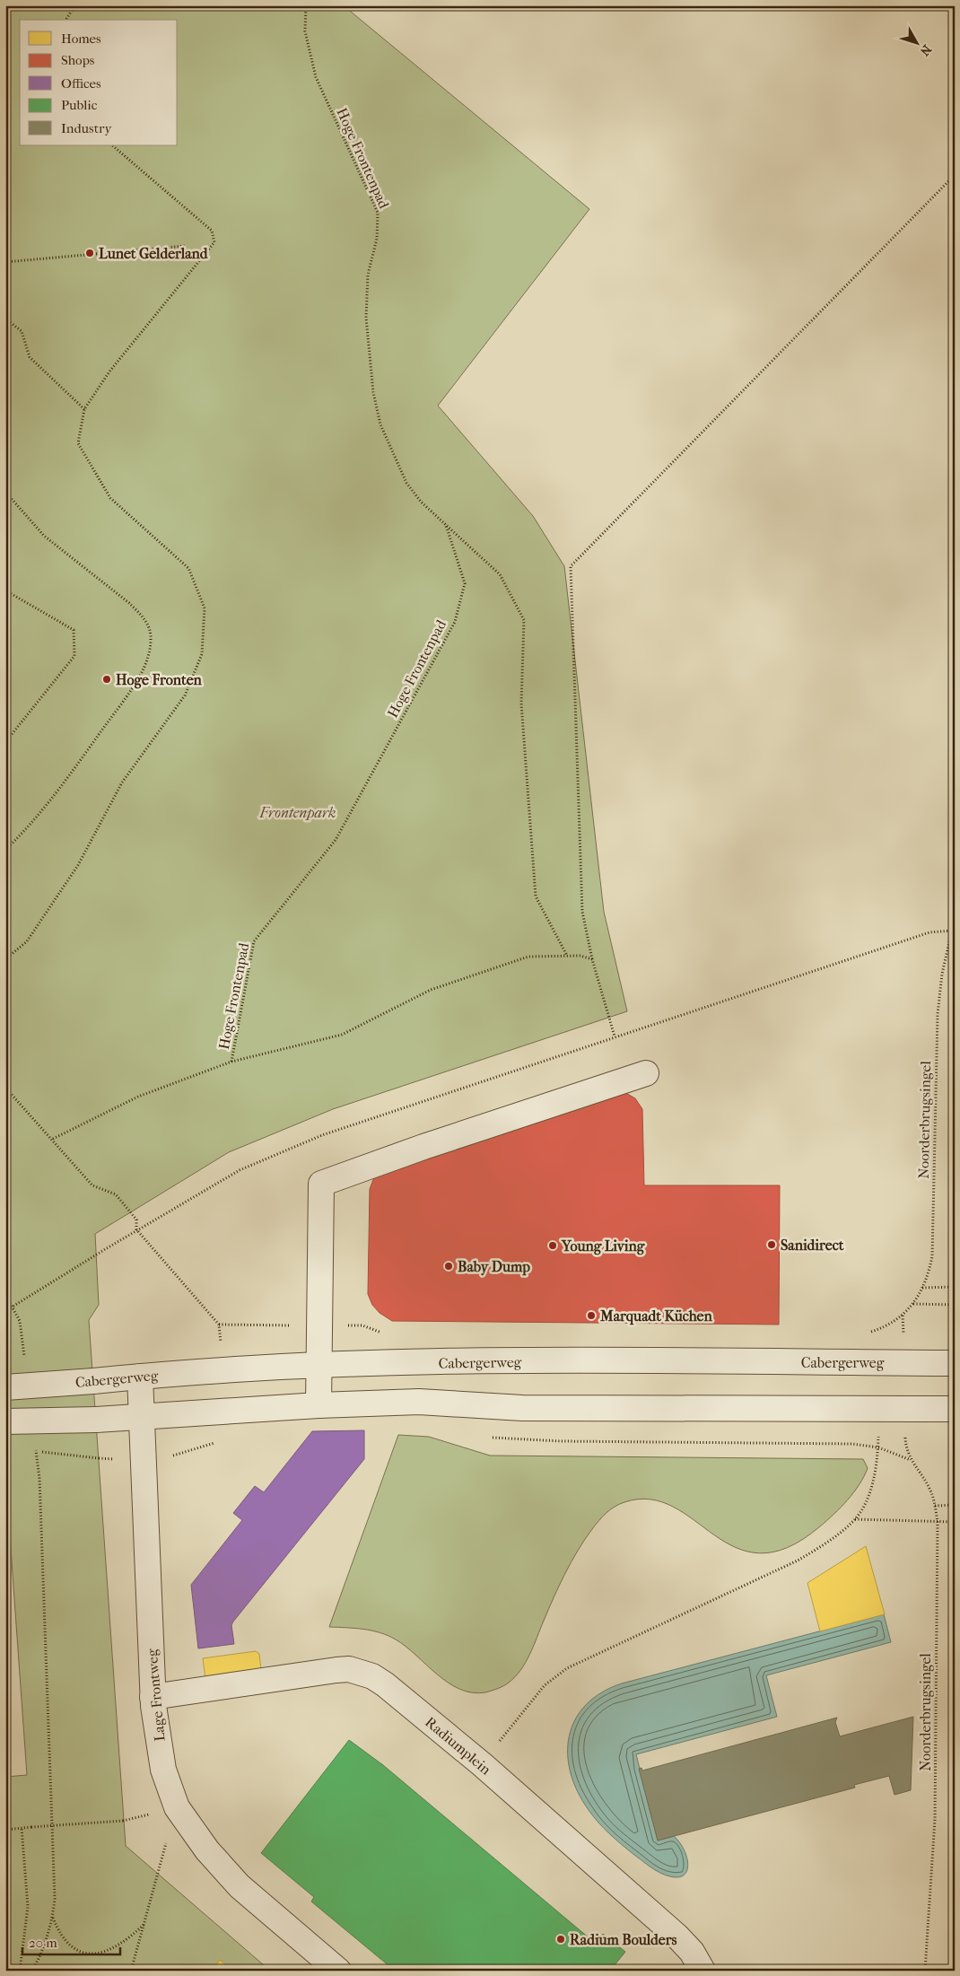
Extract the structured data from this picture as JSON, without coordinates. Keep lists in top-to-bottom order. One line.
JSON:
{"streets":{"street":["Cabergerweg","Lage Frontweg","Radiumplein"],"path":["Hoge Frontenpad","Noorderbrugsingel"]},"crossings":[["Cabergerweg","Lage Frontweg"],["Lage Frontweg","Radiumplein"]],"parks":["Frontenpark"],"places":["Lunet Gelderland","Hoge Fronten","Sanidirect","Young Living","Baby Dump","Marquadt Küchen","Radium Boulders"],"legend":["Homes","Shops","Offices","Public","Industry"],"scale_bar":"20 m","north":"bottom right"}
